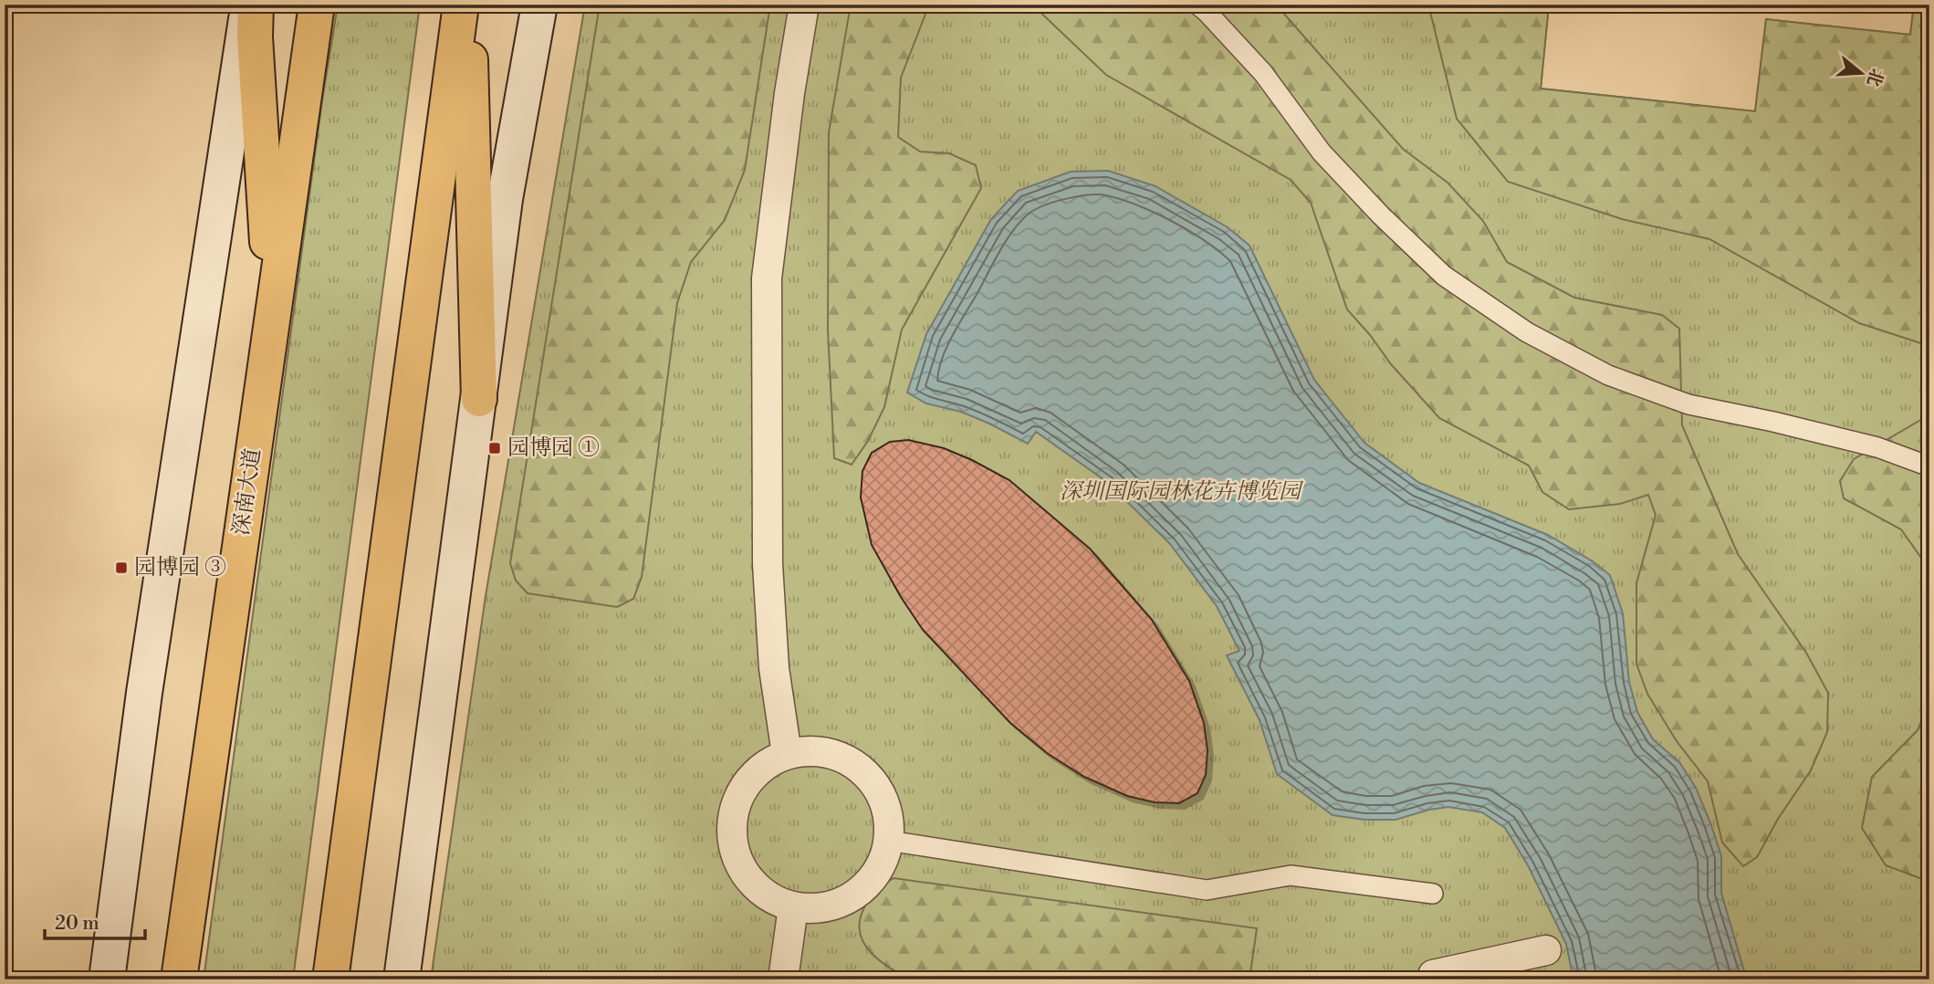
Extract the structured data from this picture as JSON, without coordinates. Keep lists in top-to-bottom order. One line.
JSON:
{"streets":{"main road":["深南大道"]},"parks":["深圳国际园林花卉博览园"],"places":{"transit":["园博园 ①","园博园 ③"]},"scale_bar":"20 m","north":"right"}
